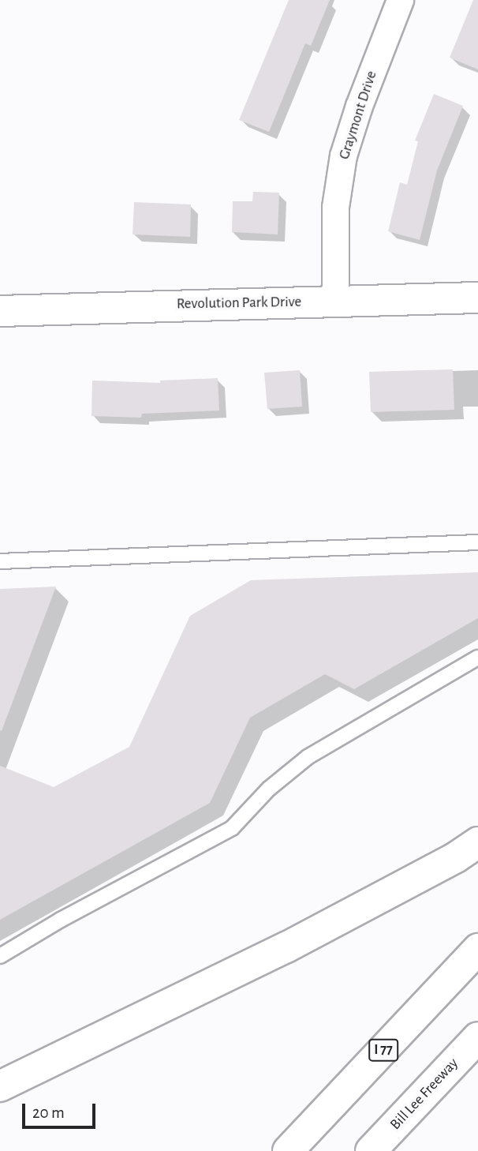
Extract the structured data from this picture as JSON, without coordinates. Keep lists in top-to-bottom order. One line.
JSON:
{"streets":{"main road":["Revolution Park Drive","I 77","Bill Lee Freeway"],"street":["Graymont Drive"]},"crossings":[["Graymont Drive","Revolution Park Drive"]],"scale_bar":"20 m"}
